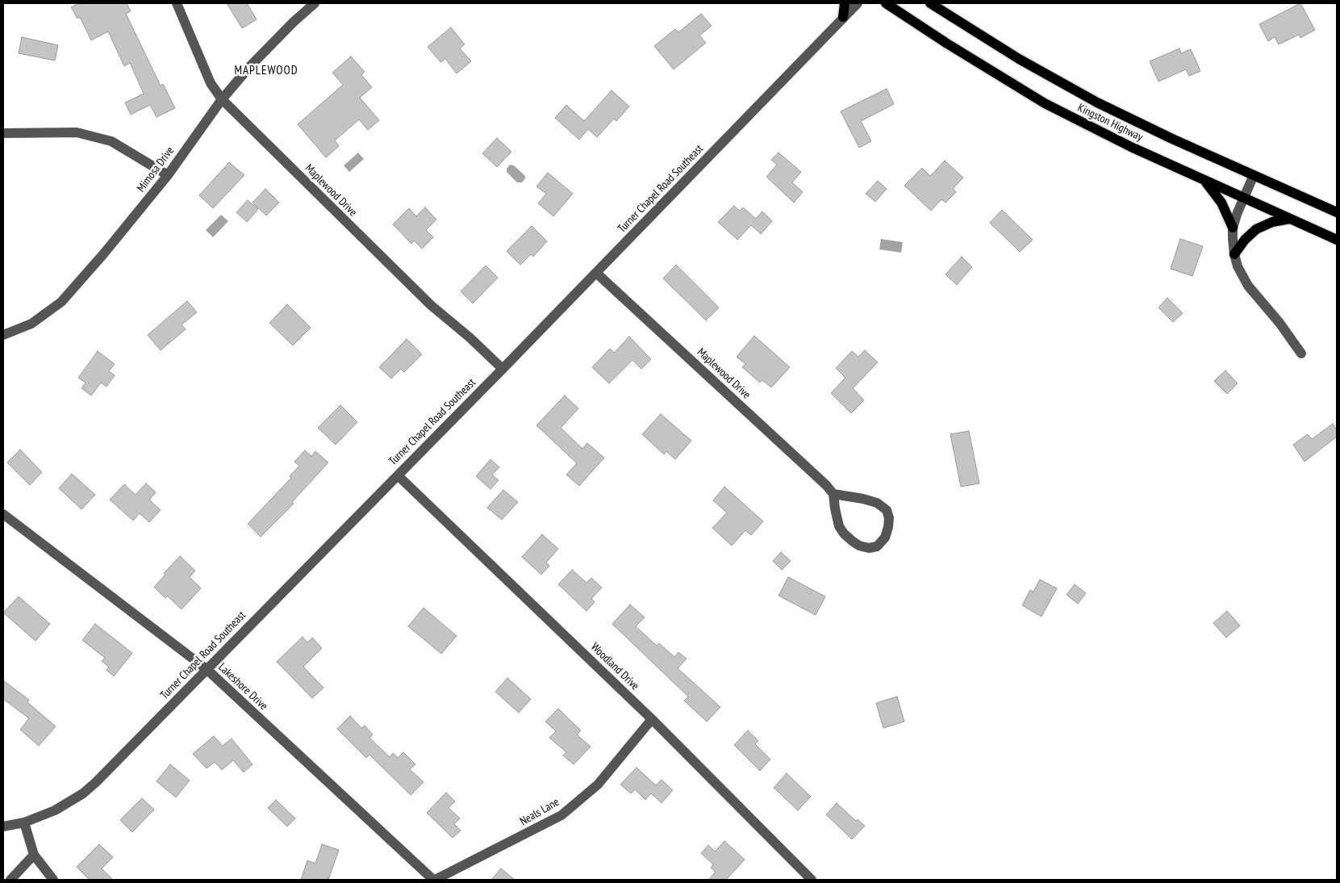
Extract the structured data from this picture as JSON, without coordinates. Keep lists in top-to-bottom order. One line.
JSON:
{"streets":{"main road":["Kingston Highway"],"street":["Mimosa Drive","Turner Chapel Road Southeast","Maplewood Drive","Woodland Drive","Lakeshore Drive","Neals Lane"]},"crossings":[["Mimosa Drive","Maplewood Drive"],["Turner Chapel Road Southeast","Maplewood Drive"],["Turner Chapel Road Southeast","Woodland Drive"],["Turner Chapel Road Southeast","Lakeshore Drive"],["Woodland Drive","Neals Lane"],["Lakeshore Drive","Neals Lane"]],"districts":["MAPLEWOOD"]}
